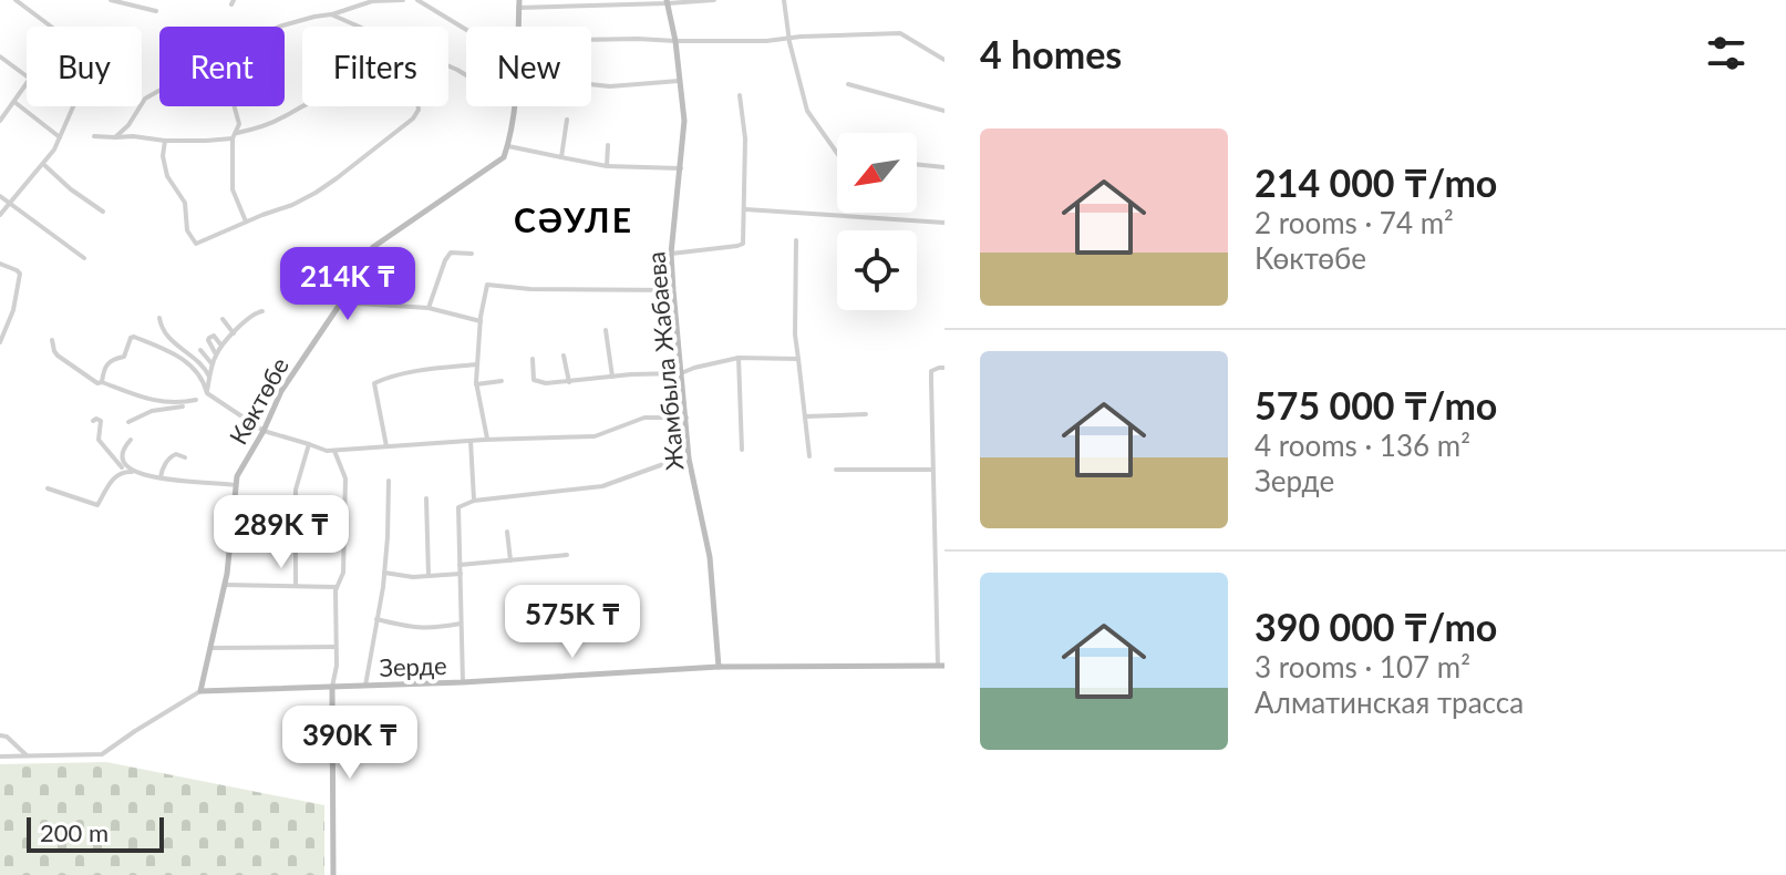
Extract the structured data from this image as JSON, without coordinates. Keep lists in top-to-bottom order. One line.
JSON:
{"streets":{"street":["Жамбыла Жабаева","Көктөбе","Зерде"]},"crossings":[["Жамбыла Жабаева","Зерде"],["Көктөбе","Зерде"]],"districts":["СӘУЛЕ"],"scale_bar":"200 m","north":"bottom left","page":{"heading":"4 homes","chip":["Buy","Rent","Filters","New"],"list":[{"name":"214 000 ₸/mo","note":"2 rooms · 74 m² · Көктөбе"},{"name":"575 000 ₸/mo","note":"4 rooms · 136 m² · Зерде"},{"name":"390 000 ₸/mo","note":"3 rooms · 107 m² · Алматинская трасса"}],"price":["214K ₸","289K ₸","575K ₸","390K ₸"],"scale":"200 m"}}
